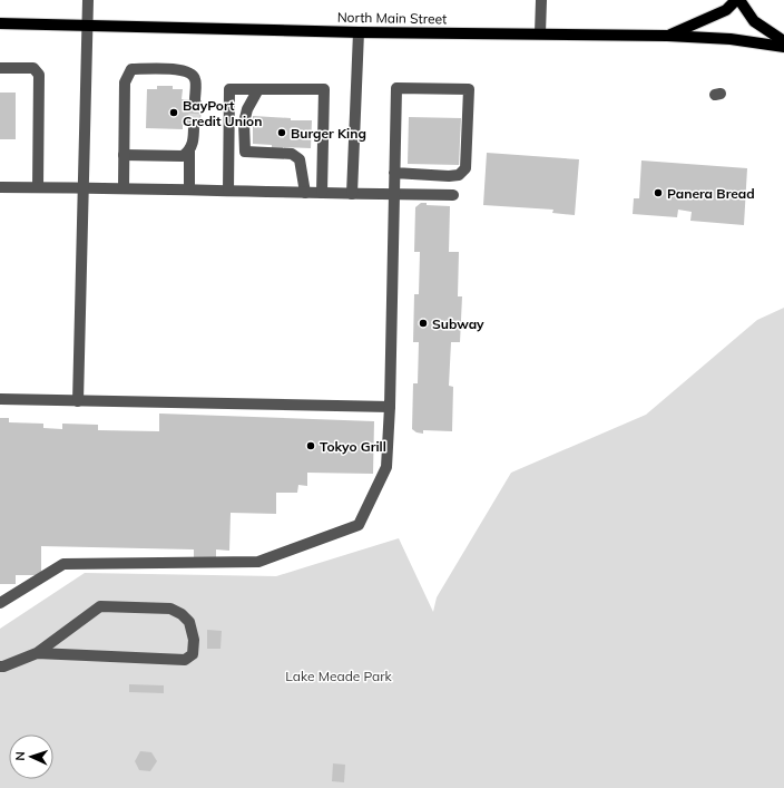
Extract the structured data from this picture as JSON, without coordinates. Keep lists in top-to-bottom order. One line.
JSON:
{"streets":{"main road":["North Main Street"]},"parks":["Lake Meade Park"],"places":["BayPort Credit Union","Burger King","Panera Bread","Subway","Tokyo Grill"],"north":"left"}
